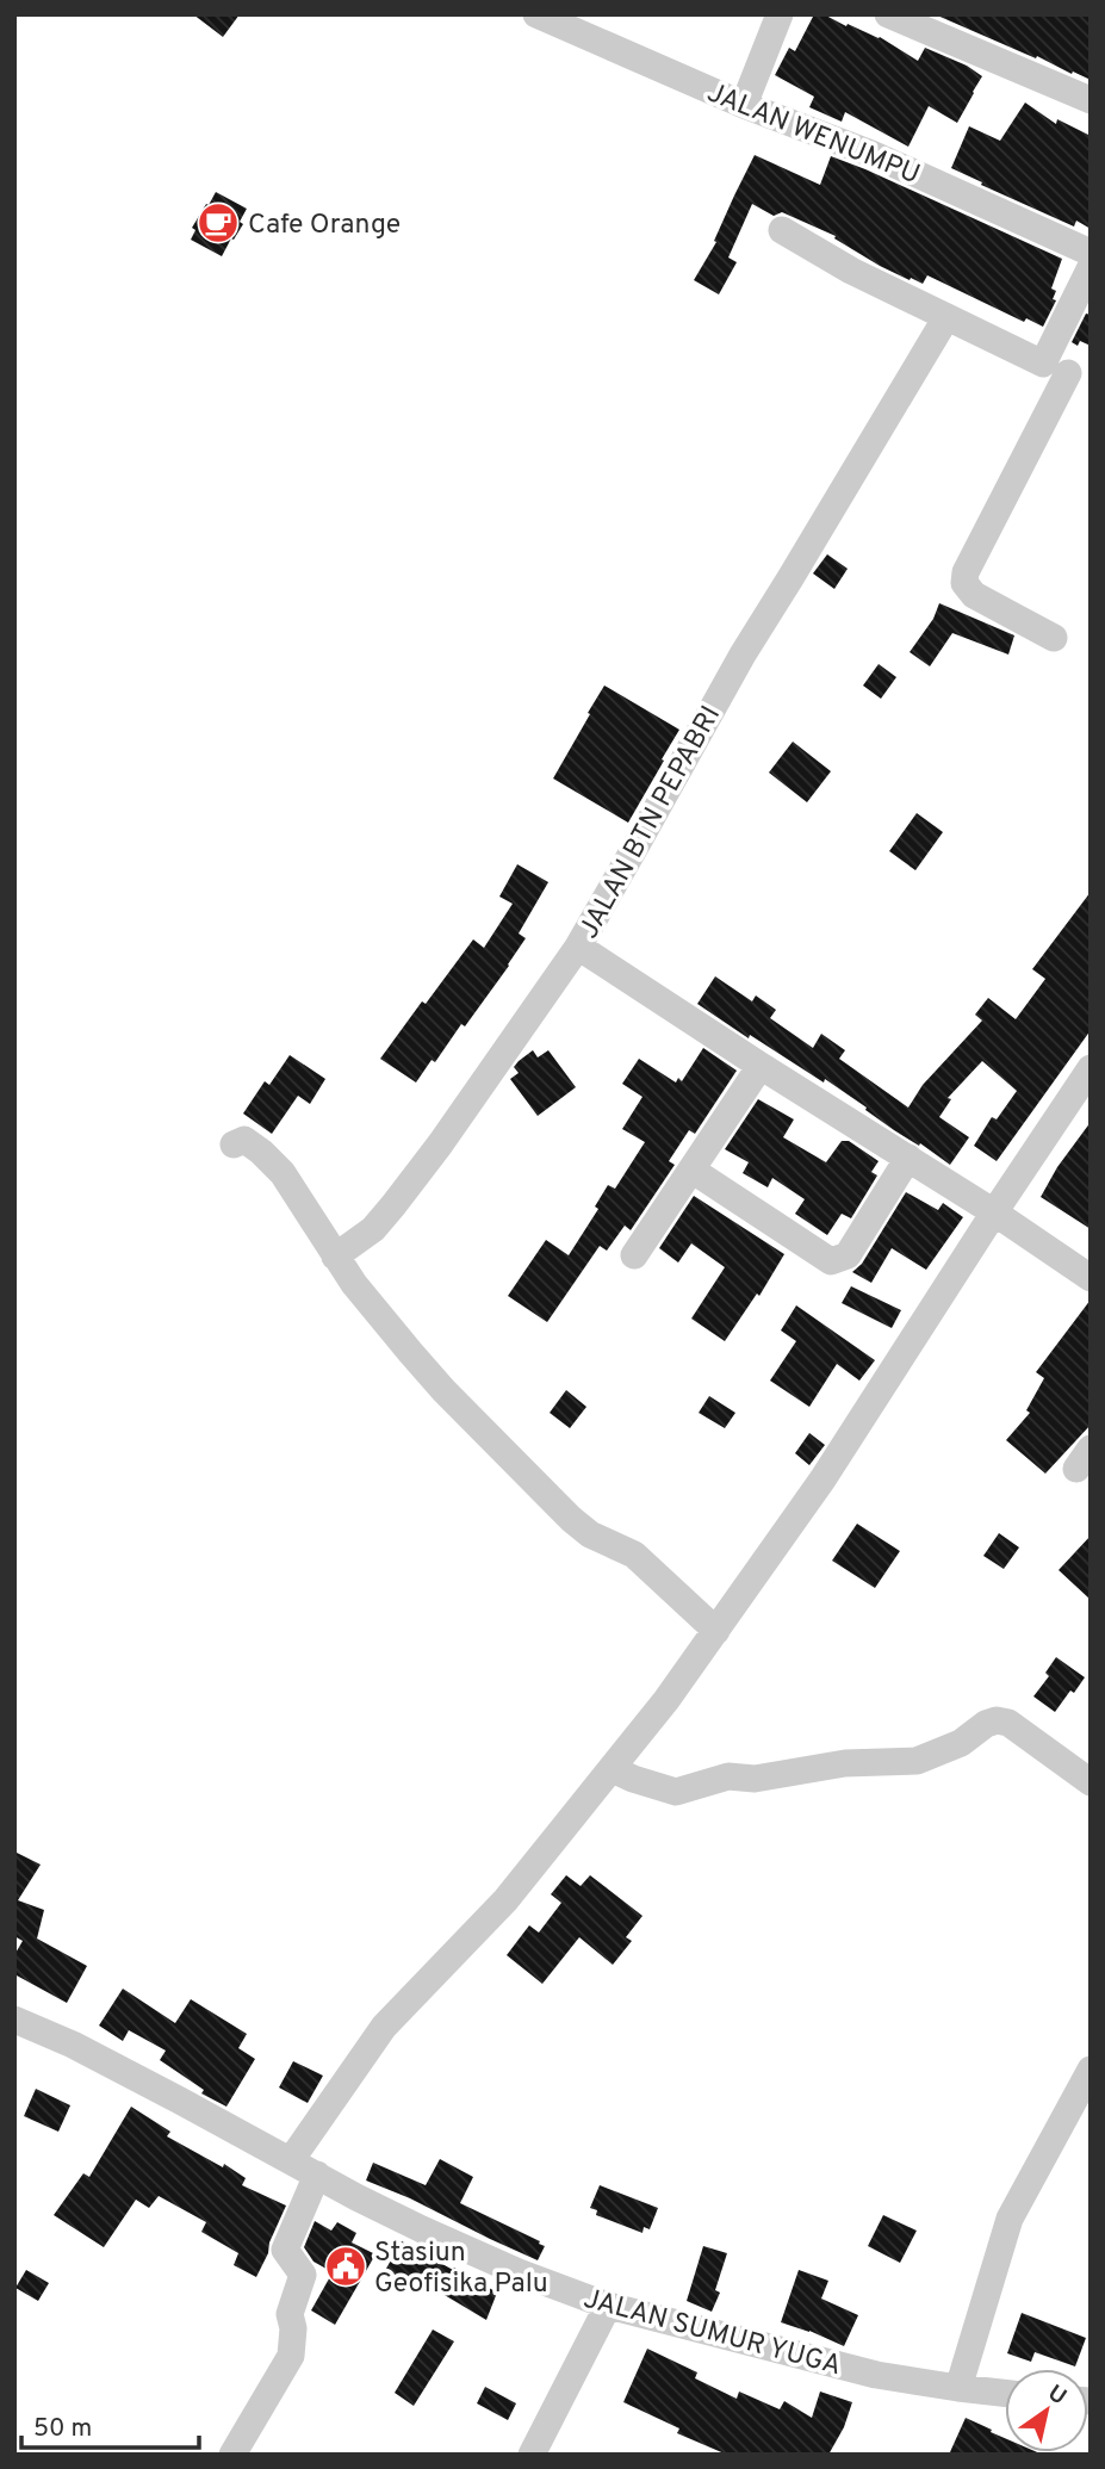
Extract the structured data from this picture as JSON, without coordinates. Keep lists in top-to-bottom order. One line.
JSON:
{"streets":{"street":["JALAN WENUMPU","JALAN BTN PEPABRI","JALAN SUMUR YUGA"]},"places":{"cafe":["Cafe Orange"],"public building":["Stasiun Geofisika Palu"]},"scale_bar":"50 m","north":"top right"}
